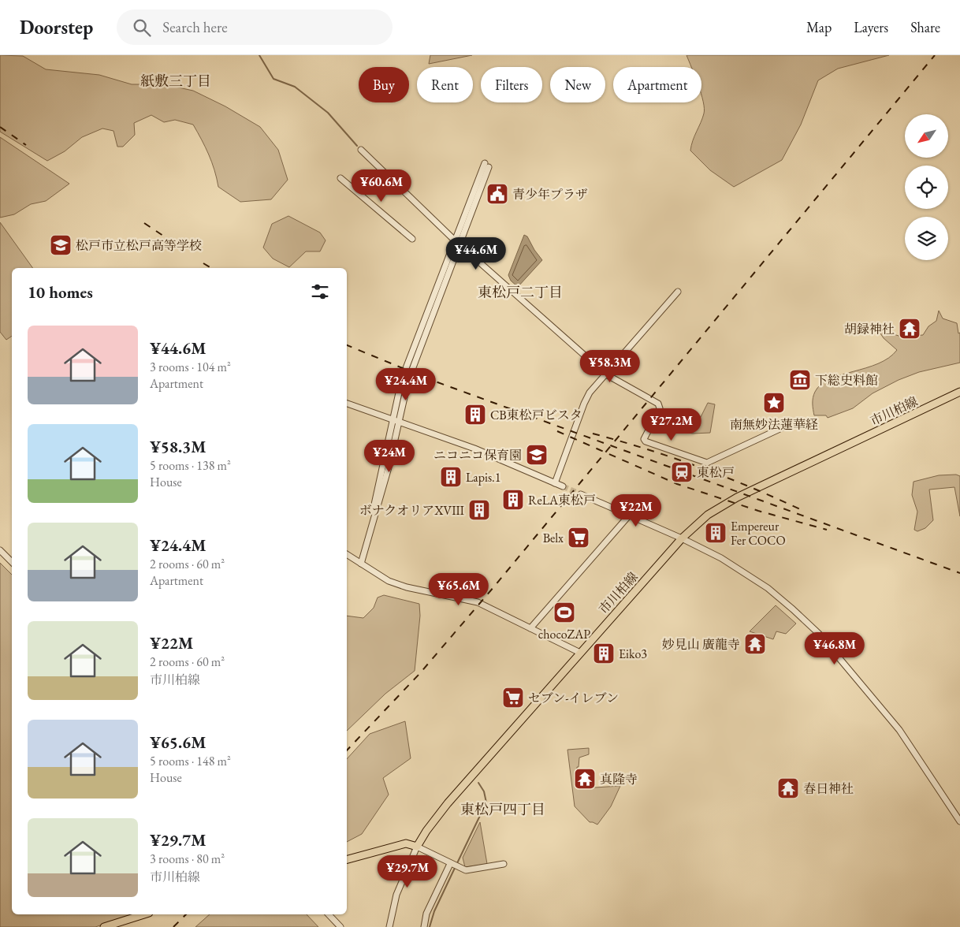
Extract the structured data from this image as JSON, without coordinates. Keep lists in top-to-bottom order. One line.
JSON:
{"streets":{"main road":["市川柏線"]},"districts":["紙敷三丁目","東松戸二丁目","東松戸四丁目"],"places":{"public building":["青少年プラザ"],"school or university":["松戸市立松戸高等学校","ニコニコ保育園"],"temple":["胡録神社","妙見山 廣龍寺","真隆寺","春日神社"],"museum":["下総史料館"],"place":["南無妙法蓮華経"],"building":["CB東松戸ビスタ","Lapis.1","ReLA東松戸","ボナクオリアXVⅢ","Empereur Fer COCO","Eiko3"],"station":["東松戸"],"supermarket":["Belx","セブン-イレブン"],"sports":["chocoZAP"]},"north":"bottom left","page":{"header":"Doorstep","search":"Search here","nav":["Map","Layers","Share"],"chip":["Buy","Rent","Filters","New","Apartment"],"price":["¥60.6M","¥44.6M","¥58.3M","¥24.4M","¥27.2M","¥24M","¥22M","¥65.6M","¥46.8M","¥29.7M"],"heading":"10 homes","list":[{"name":"¥44.6M","note":"3 rooms · 104 m² · Apartment"},{"name":"¥58.3M","note":"5 rooms · 138 m² · House"},{"name":"¥24.4M","note":"2 rooms · 60 m² · Apartment"},{"name":"¥22M","note":"2 rooms · 60 m² · 市川柏線"},{"name":"¥65.6M","note":"5 rooms · 148 m² · House"},{"name":"¥29.7M","note":"3 rooms · 80 m² · 市川柏線"}]}}
